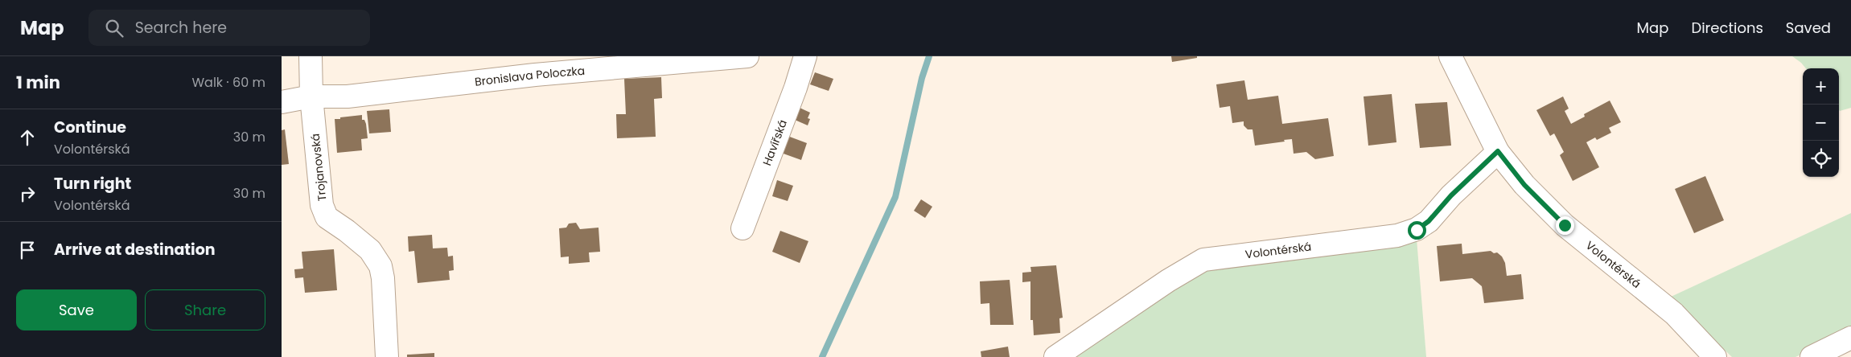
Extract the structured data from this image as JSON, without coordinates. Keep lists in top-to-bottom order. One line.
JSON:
{"streets":{"street":["Bronislava Poloczka","Havířská","Trojanovská","Volontérská"]},"crossings":[["Bronislava Poloczka","Trojanovská"]],"page":{"header":"Map","search":"Search here","nav":["Map","Directions","Saved"],"heading":["1 min","Walk · 60 m"],"map_buttons":["+","−"],"list":[["Continue","Volontérská","30 m"],["Turn right","Volontérská","30 m"],"Arrive at destination"],"buttons":["Save","Share"]}}
